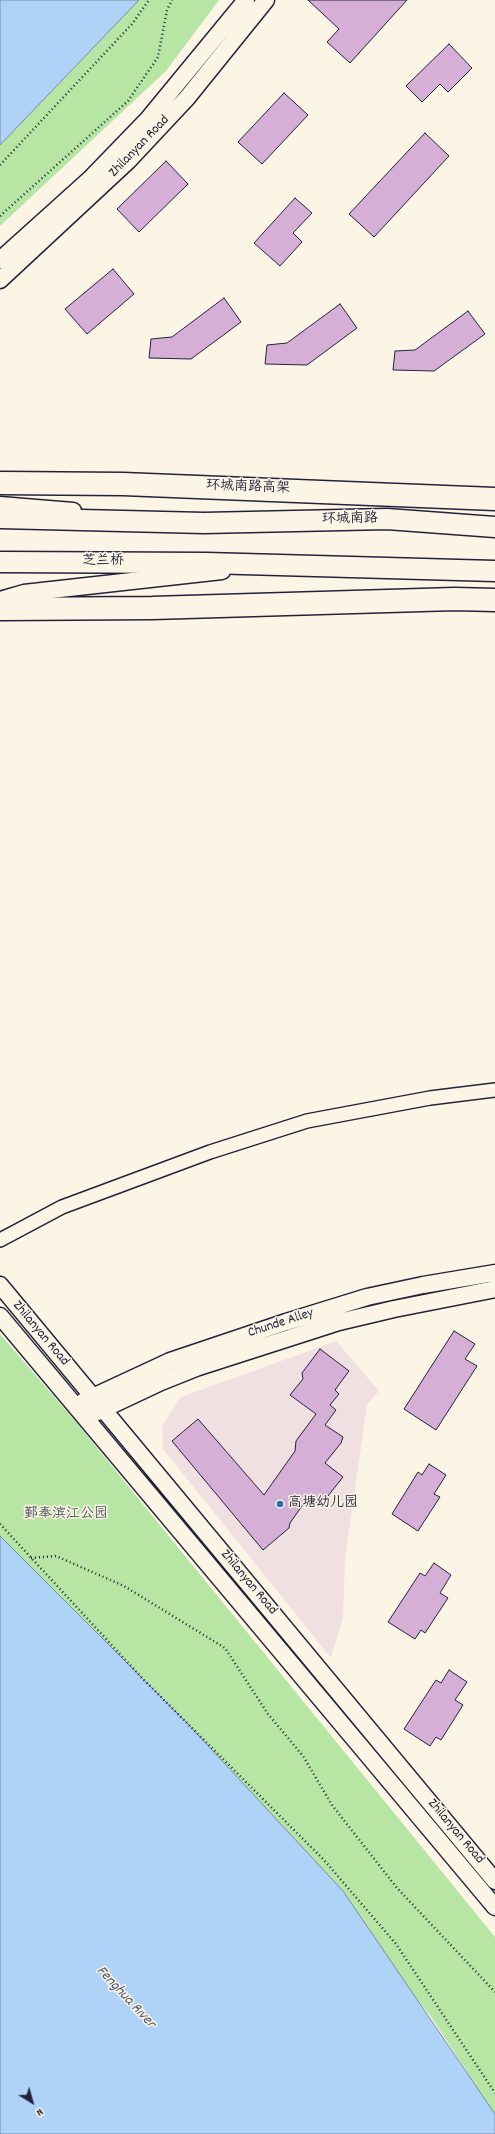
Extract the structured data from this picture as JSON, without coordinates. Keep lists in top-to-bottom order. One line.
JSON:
{"streets":{"highway":["环城南路高架"],"main road":["环城南路","芝兰桥"],"street":["Zhilanyan Road","Chunde Alley"]},"crossings":[["Zhilanyan Road","Chunde Alley"]],"water":["Fenghua Rıver"],"parks":["鄞奉滨江公园"],"places":["高塘幼儿园"],"north":"bottom right"}
